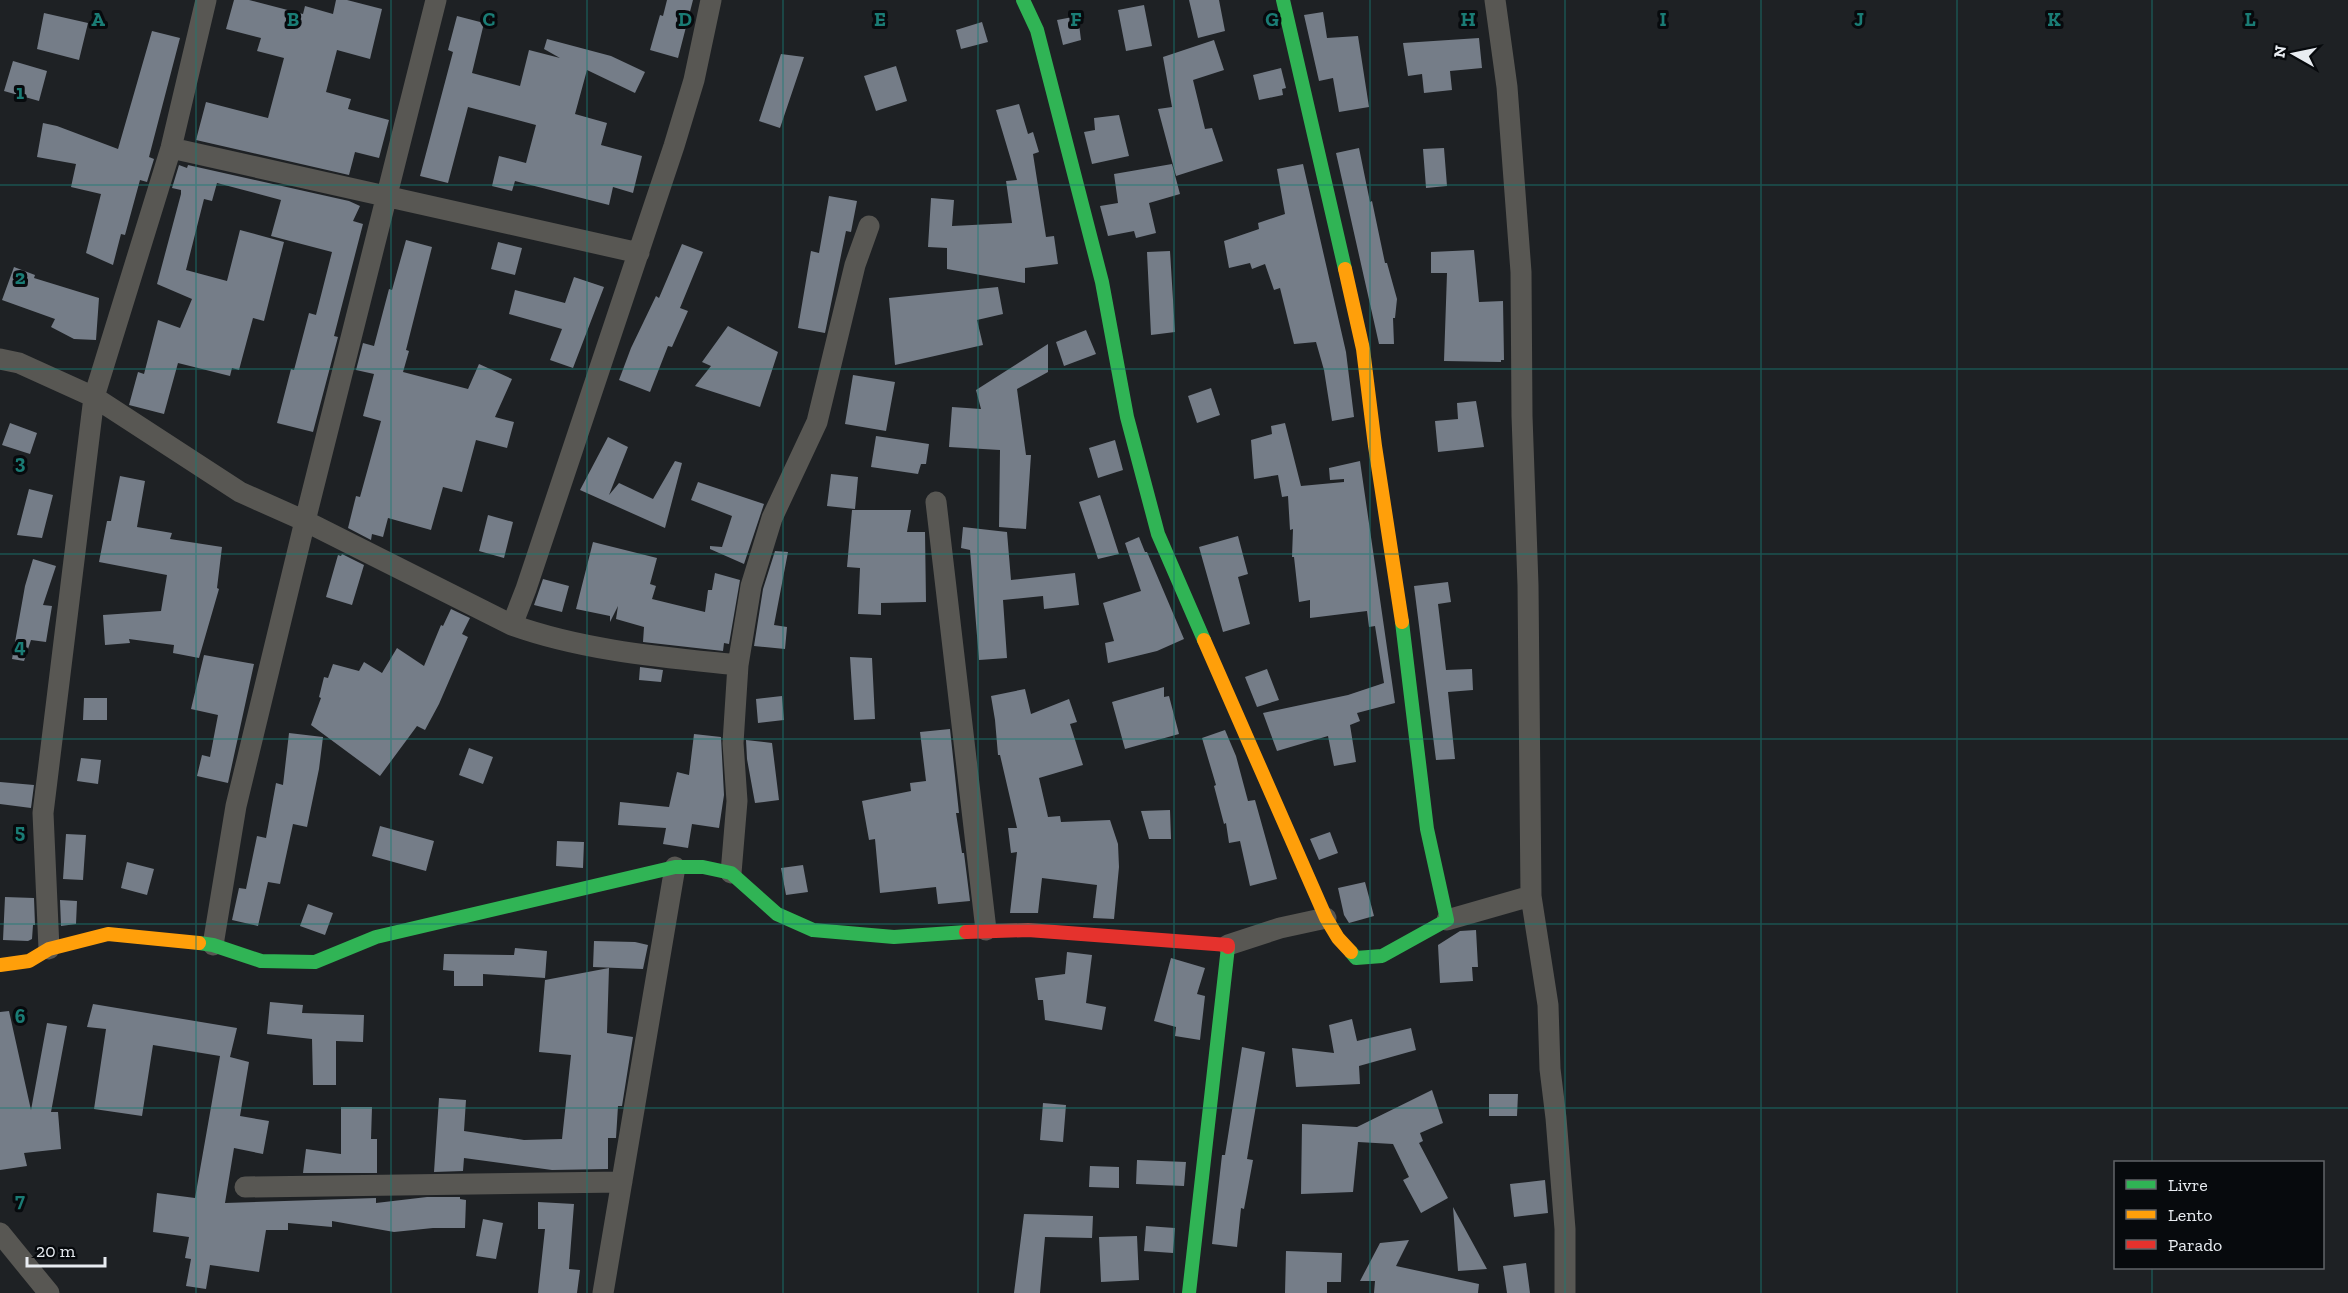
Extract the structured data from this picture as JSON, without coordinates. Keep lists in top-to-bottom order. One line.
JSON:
{"legend":["Livre","Lento","Parado"],"scale_bar":"20 m","north":"left","grid":{"columns":["A","B","C","D","E","F","G","H","I","J","K","L"],"rows":["1","2","3","4","5","6","7"]}}
